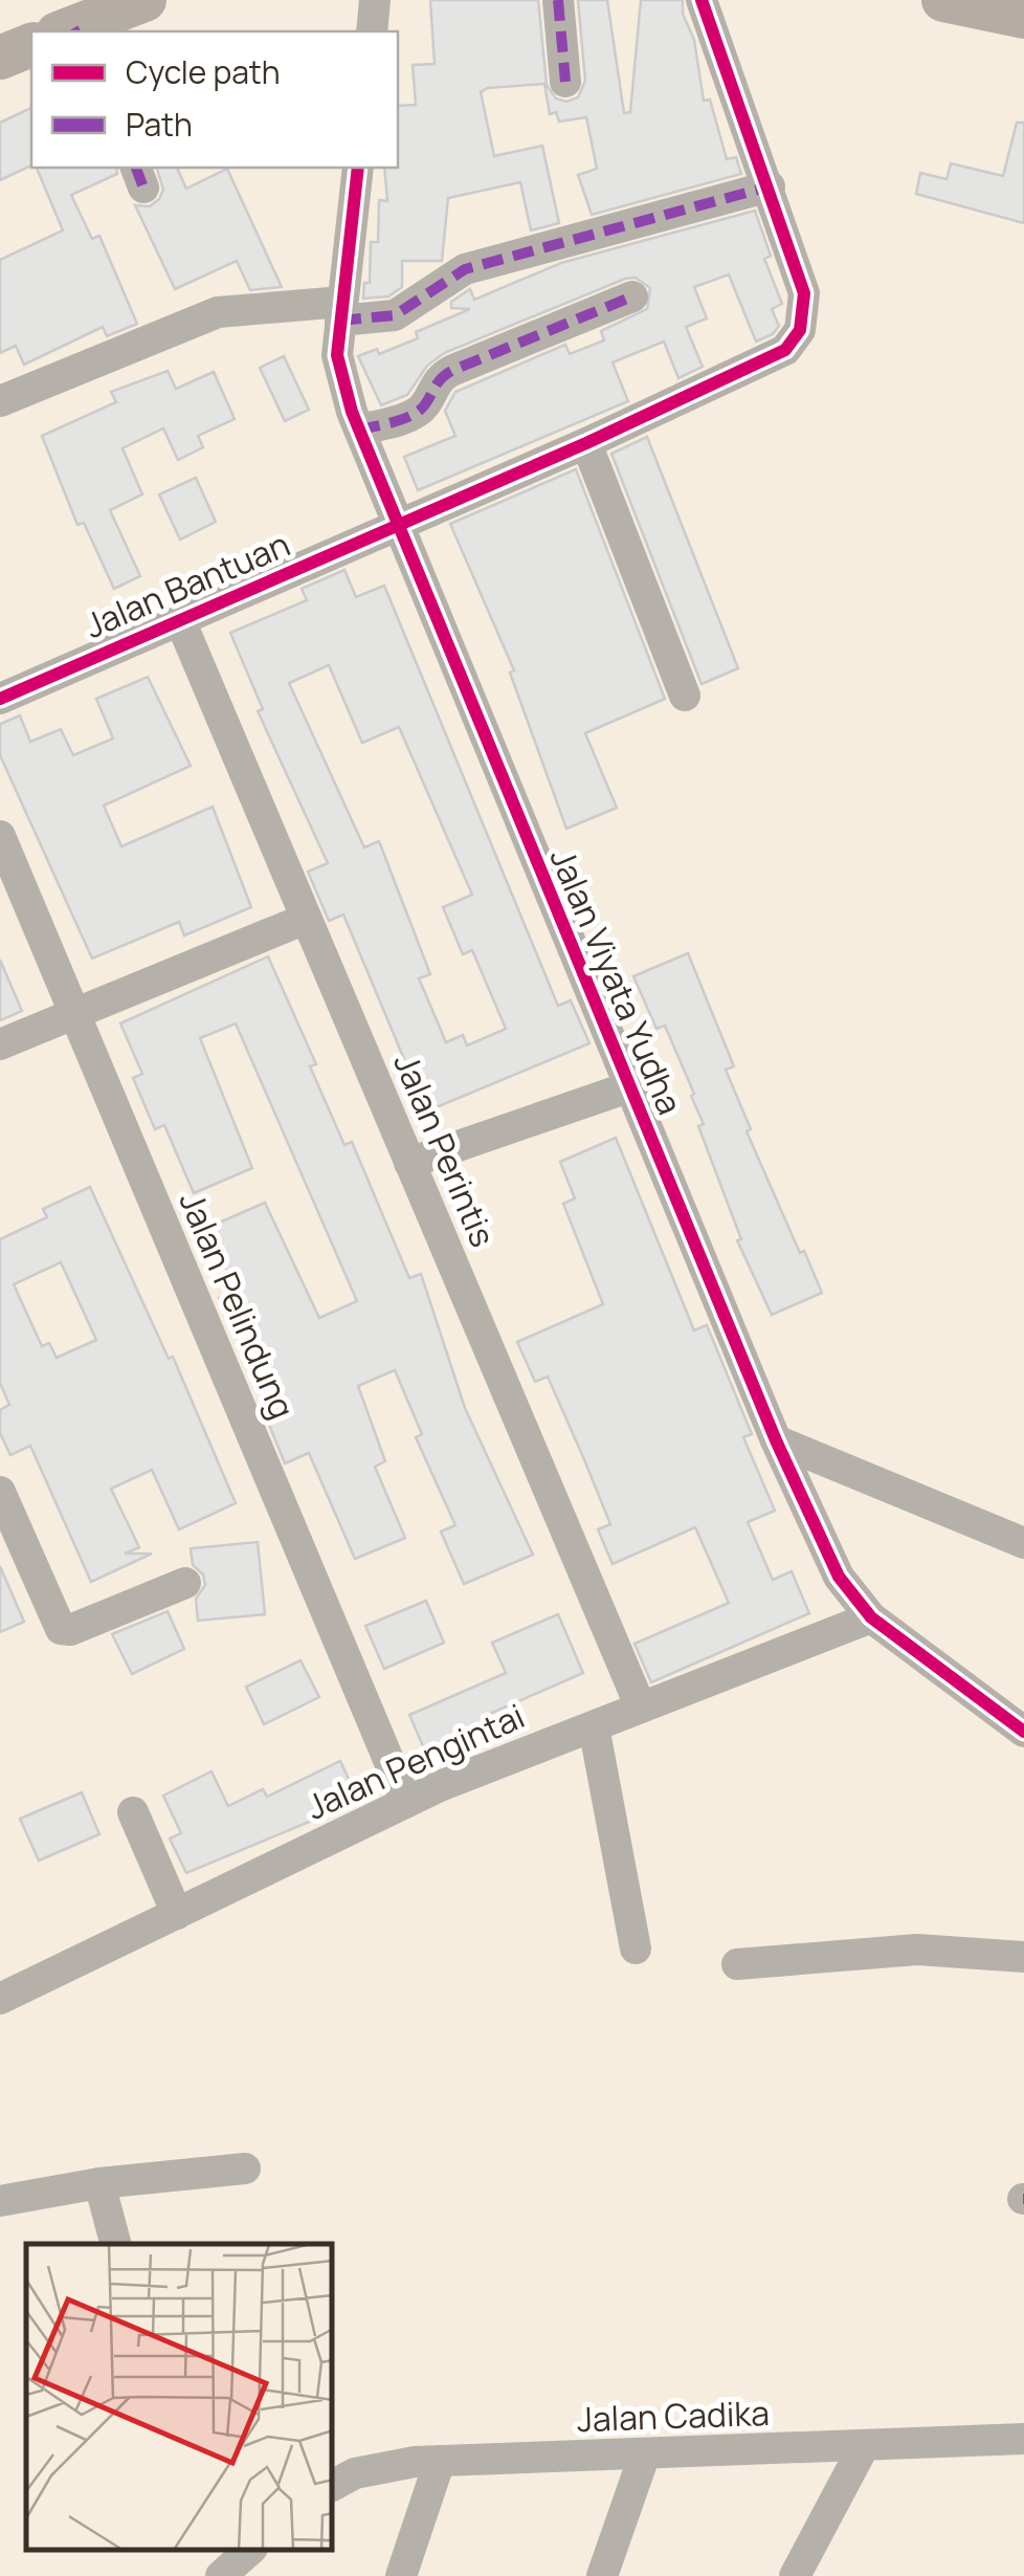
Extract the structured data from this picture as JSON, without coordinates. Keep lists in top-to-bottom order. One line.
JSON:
{"streets":{"street":["Jalan Bantuan","Jalan Viyata Yudha","Jalan Perintis","Jalan Pelindung","Jalan Pengintai","Jalan Cadika"]},"crossings":[["Jalan Bantuan","Jalan Viyata Yudha"],["Jalan Bantuan","Jalan Perintis"],["Jalan Viyata Yudha","Jalan Pengintai"],["Jalan Perintis","Jalan Pengintai"],["Jalan Pelindung","Jalan Pengintai"]],"legend":["Cycle path","Path"]}
